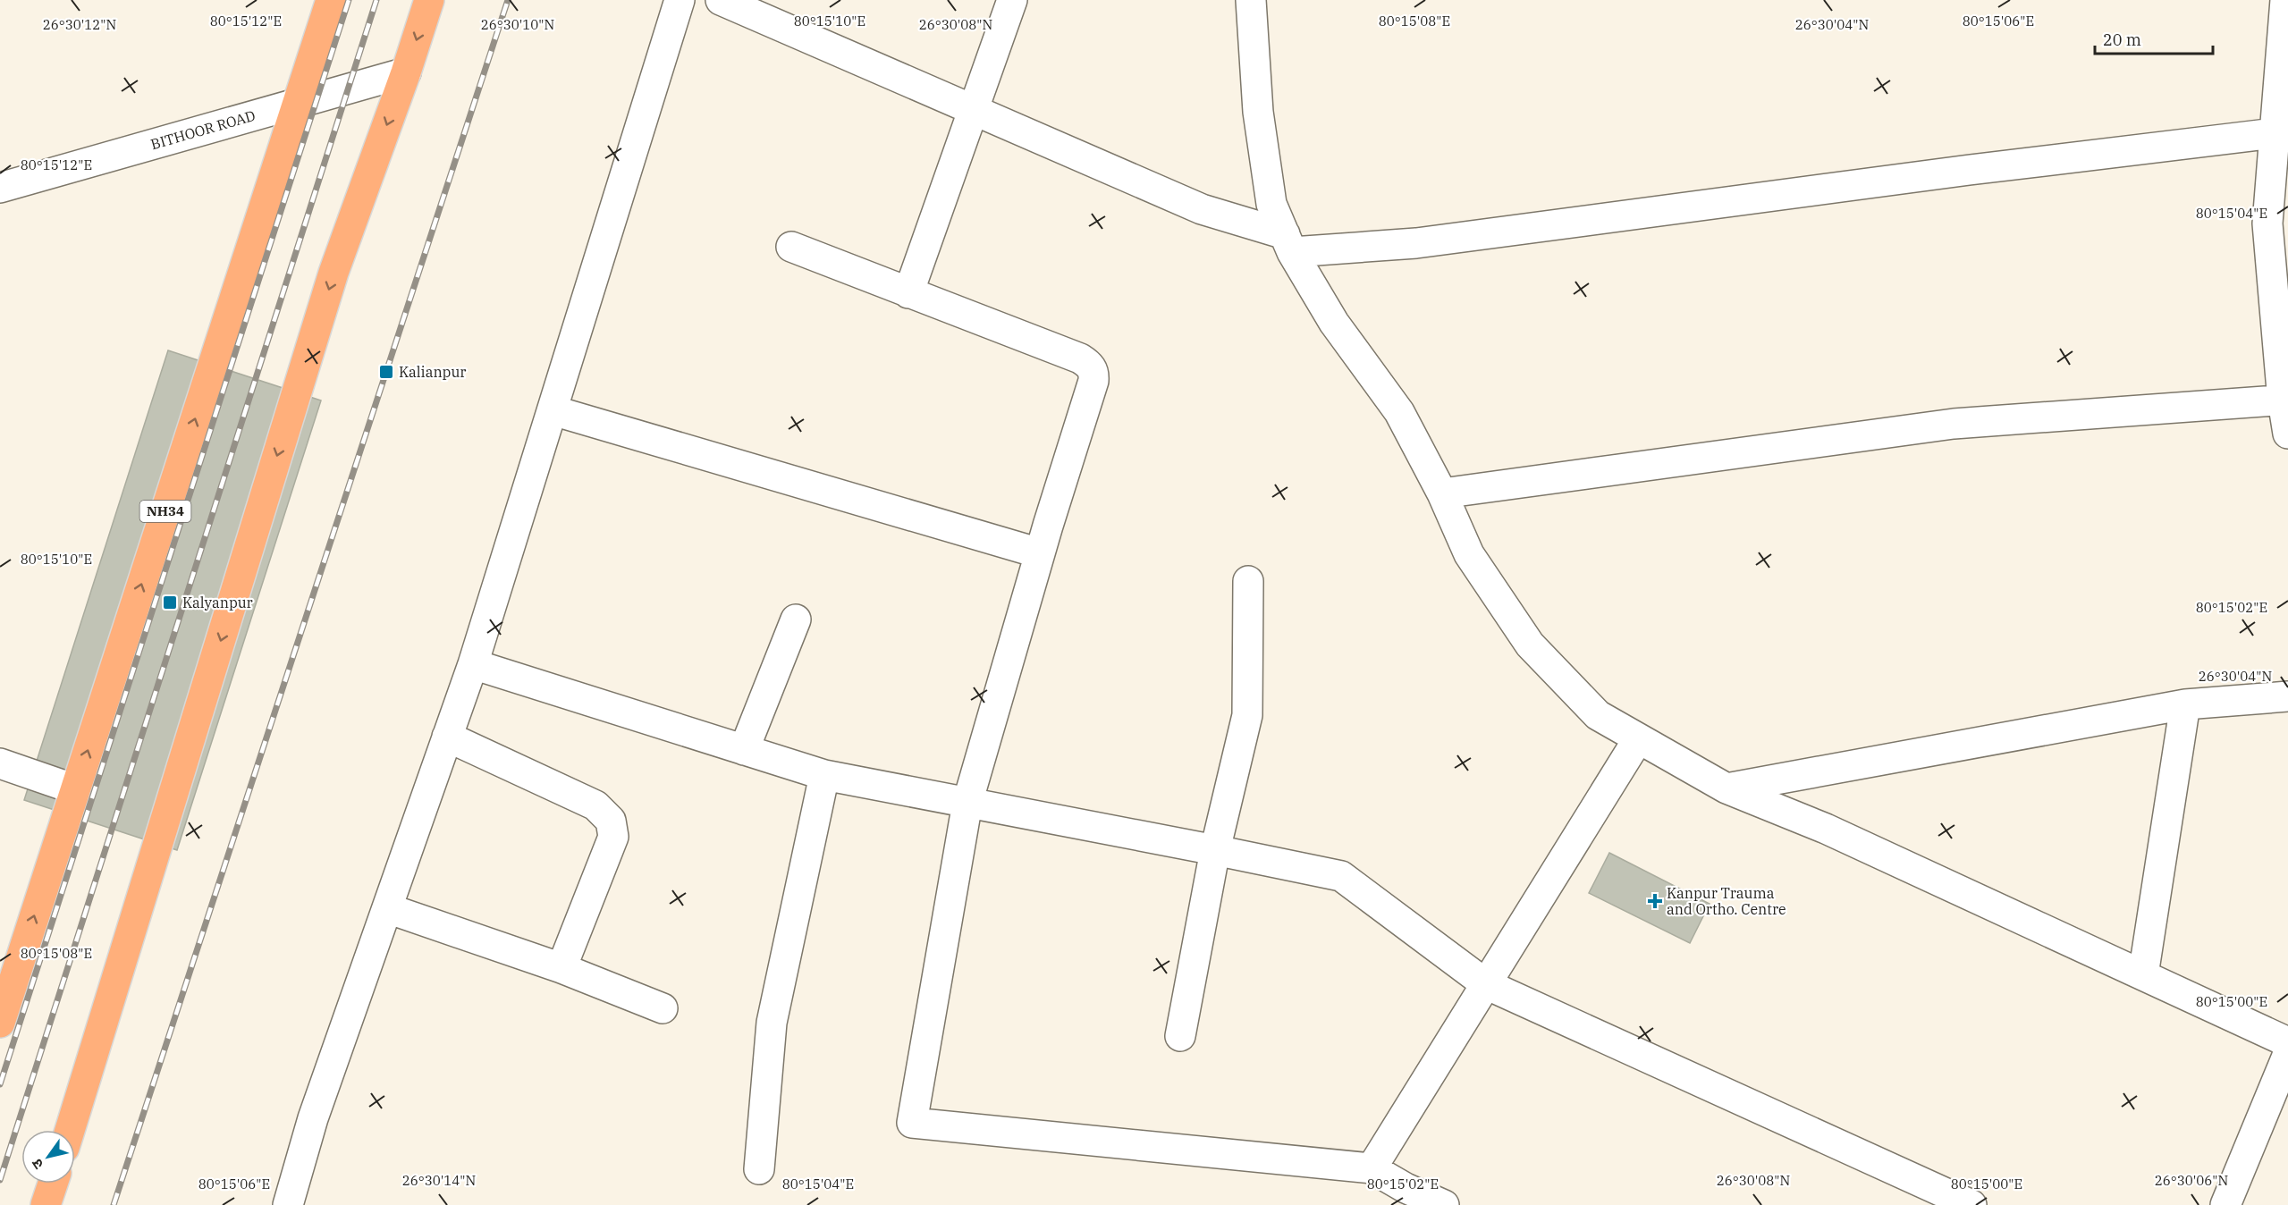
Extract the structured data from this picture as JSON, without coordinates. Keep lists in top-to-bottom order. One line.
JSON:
{"streets":{"highway":["NH34"],"street":["BITHOOR ROAD"]},"crossings":[["BITHOOR ROAD","NH34"]],"places":{"transit":["Kalianpur","Kalyanpur"],"health":["Kanpur Trauma and Ortho. Centre"]},"scale_bar":"20 m","north":"bottom left","coordinates":["80°15'12\"E","80°15'10\"E","80°15'08\"E","80°15'06\"E","26°30'12\"N","26°30'10\"N","26°30'08\"N","26°30'04\"N","80°15'04\"E","80°15'02\"E","80°15'00\"E","26°30'14\"N","26°30'06\"N"]}
